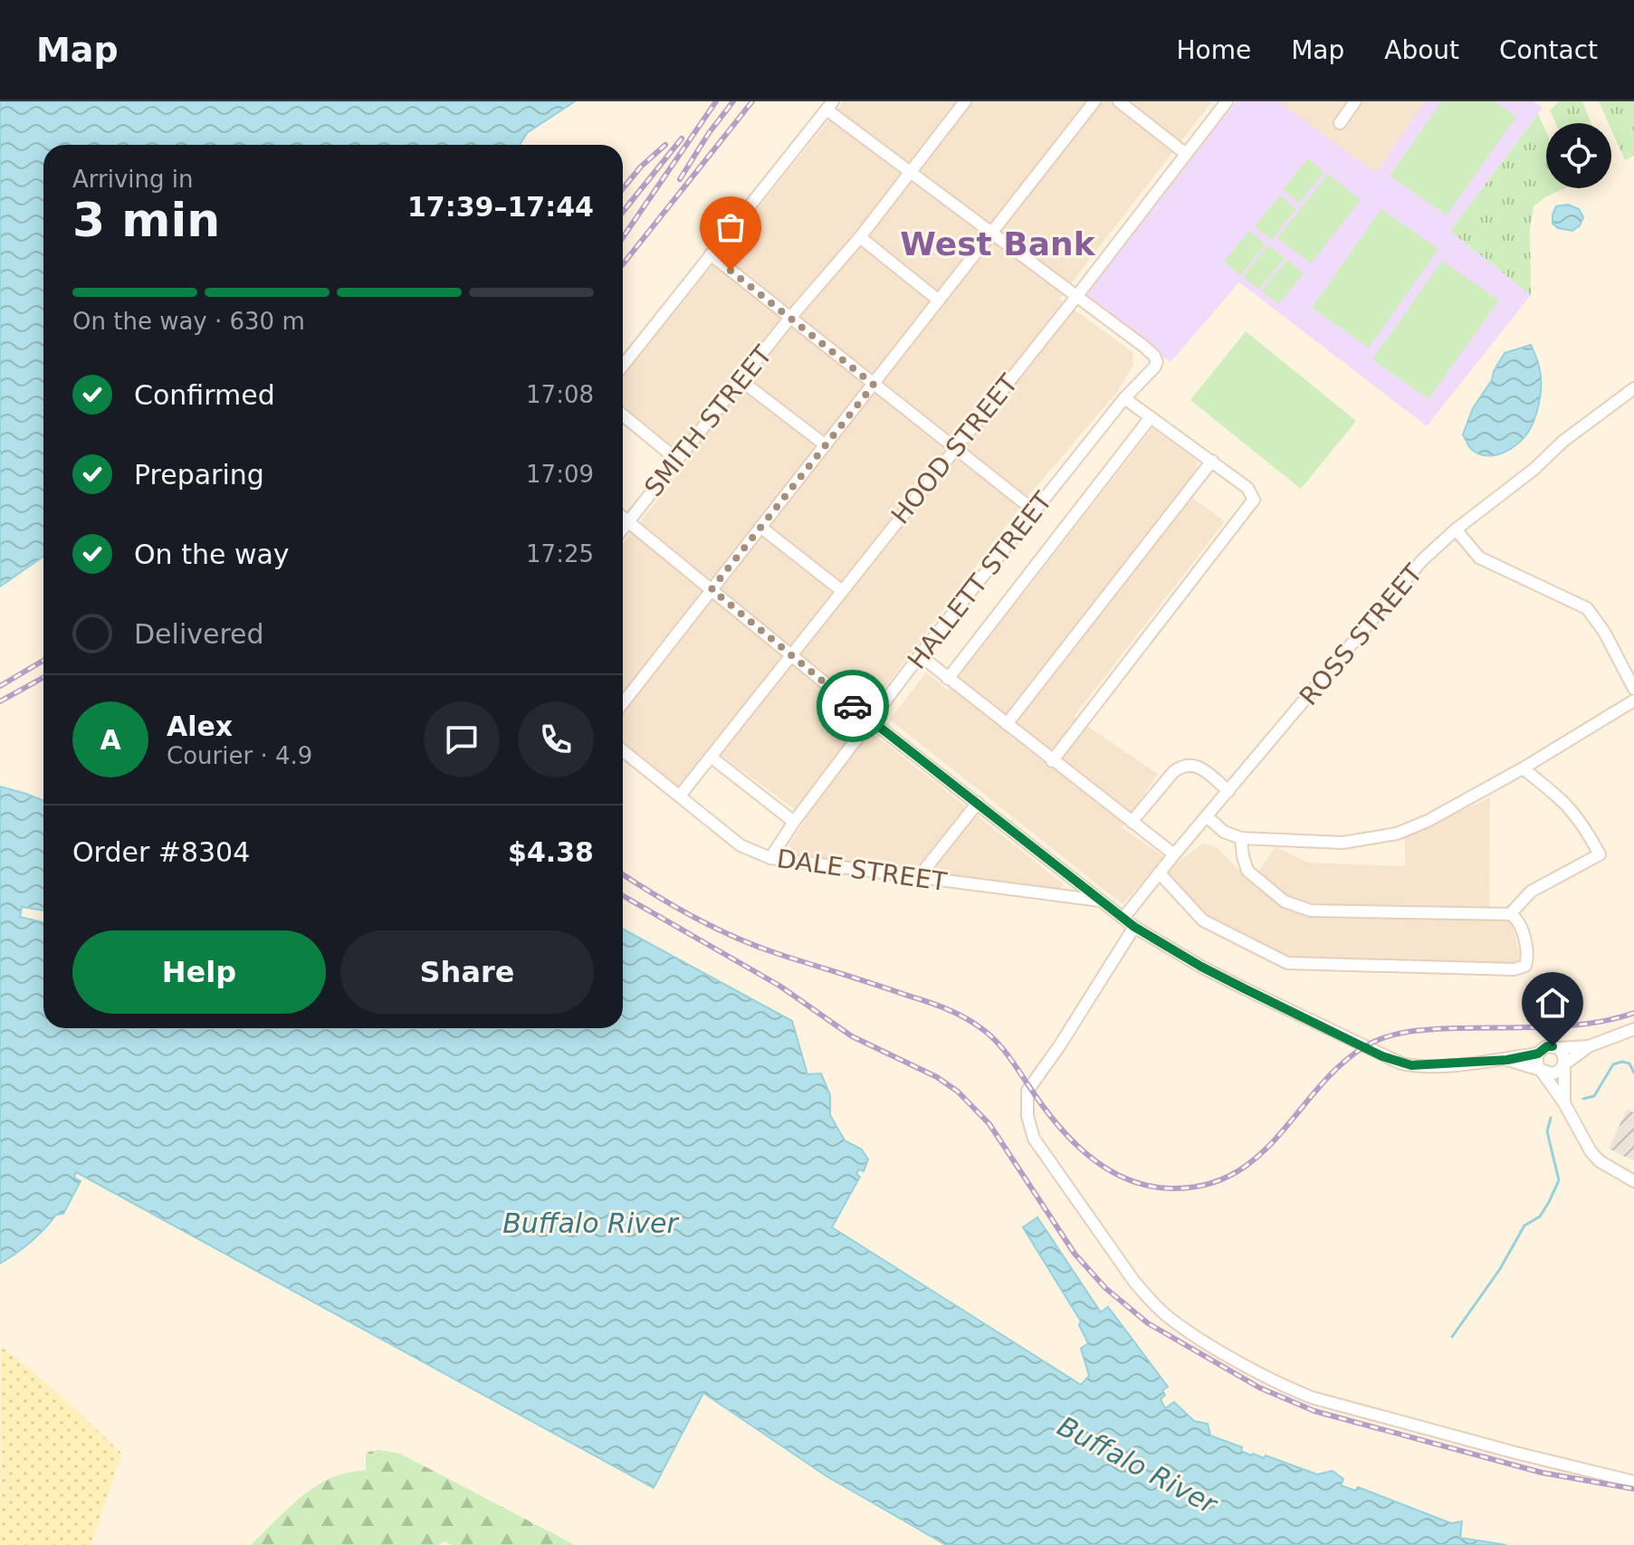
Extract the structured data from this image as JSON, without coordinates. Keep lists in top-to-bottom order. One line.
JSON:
{"streets":{"street":["SMITH STREET","HOOD STREET","HALLETT STREET","ROSS STREET","DALE STREET"]},"crossings":[["HOOD STREET","HALLETT STREET"],["HOOD STREET","DALE STREET"],["HALLETT STREET","DALE STREET"]],"districts":["West Bank"],"water":["Buffalo River"],"page":{"header":"Map","nav":["Home","Map","About","Contact"],"heading":["3 min","Arriving in","17:39–17:44"],"panel":["Alex","Courier · 4.9","Order #8304","$4.38"],"bar":"On the way · 630 m","list":[["Confirmed","17:08"],["Preparing","17:09"],["On the way","17:25"],"Delivered"],"round":"A","buttons":["Help","Share"]}}
